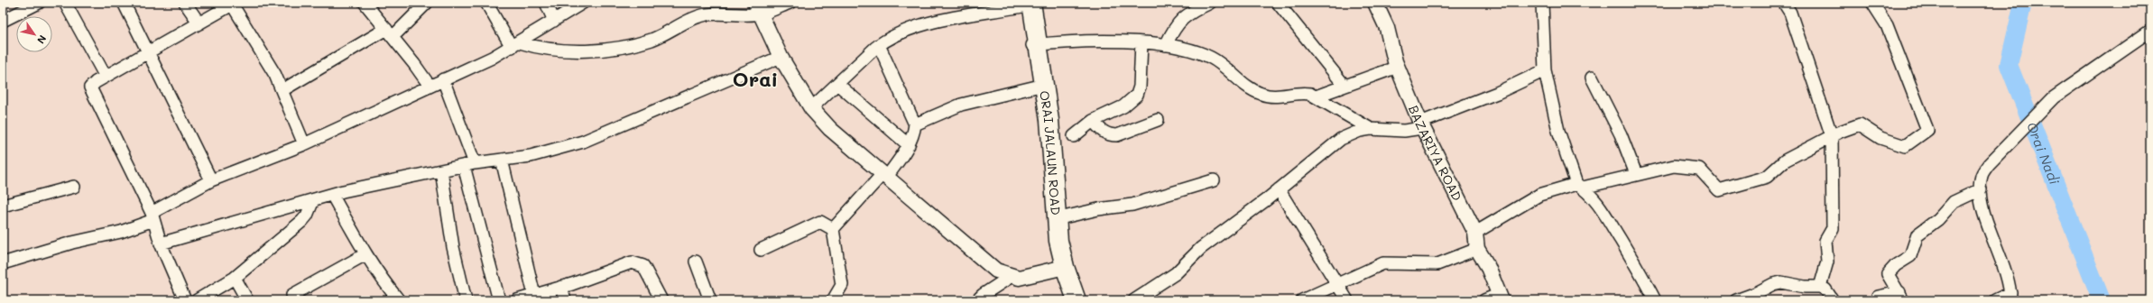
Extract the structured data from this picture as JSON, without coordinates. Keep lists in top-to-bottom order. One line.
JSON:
{"streets":{"main road":["ORAI JALAUN ROAD"],"street":["BAZARIYA ROAD"]},"districts":["Orai"],"water":["Orai Nadi"],"north":"bottom right"}
